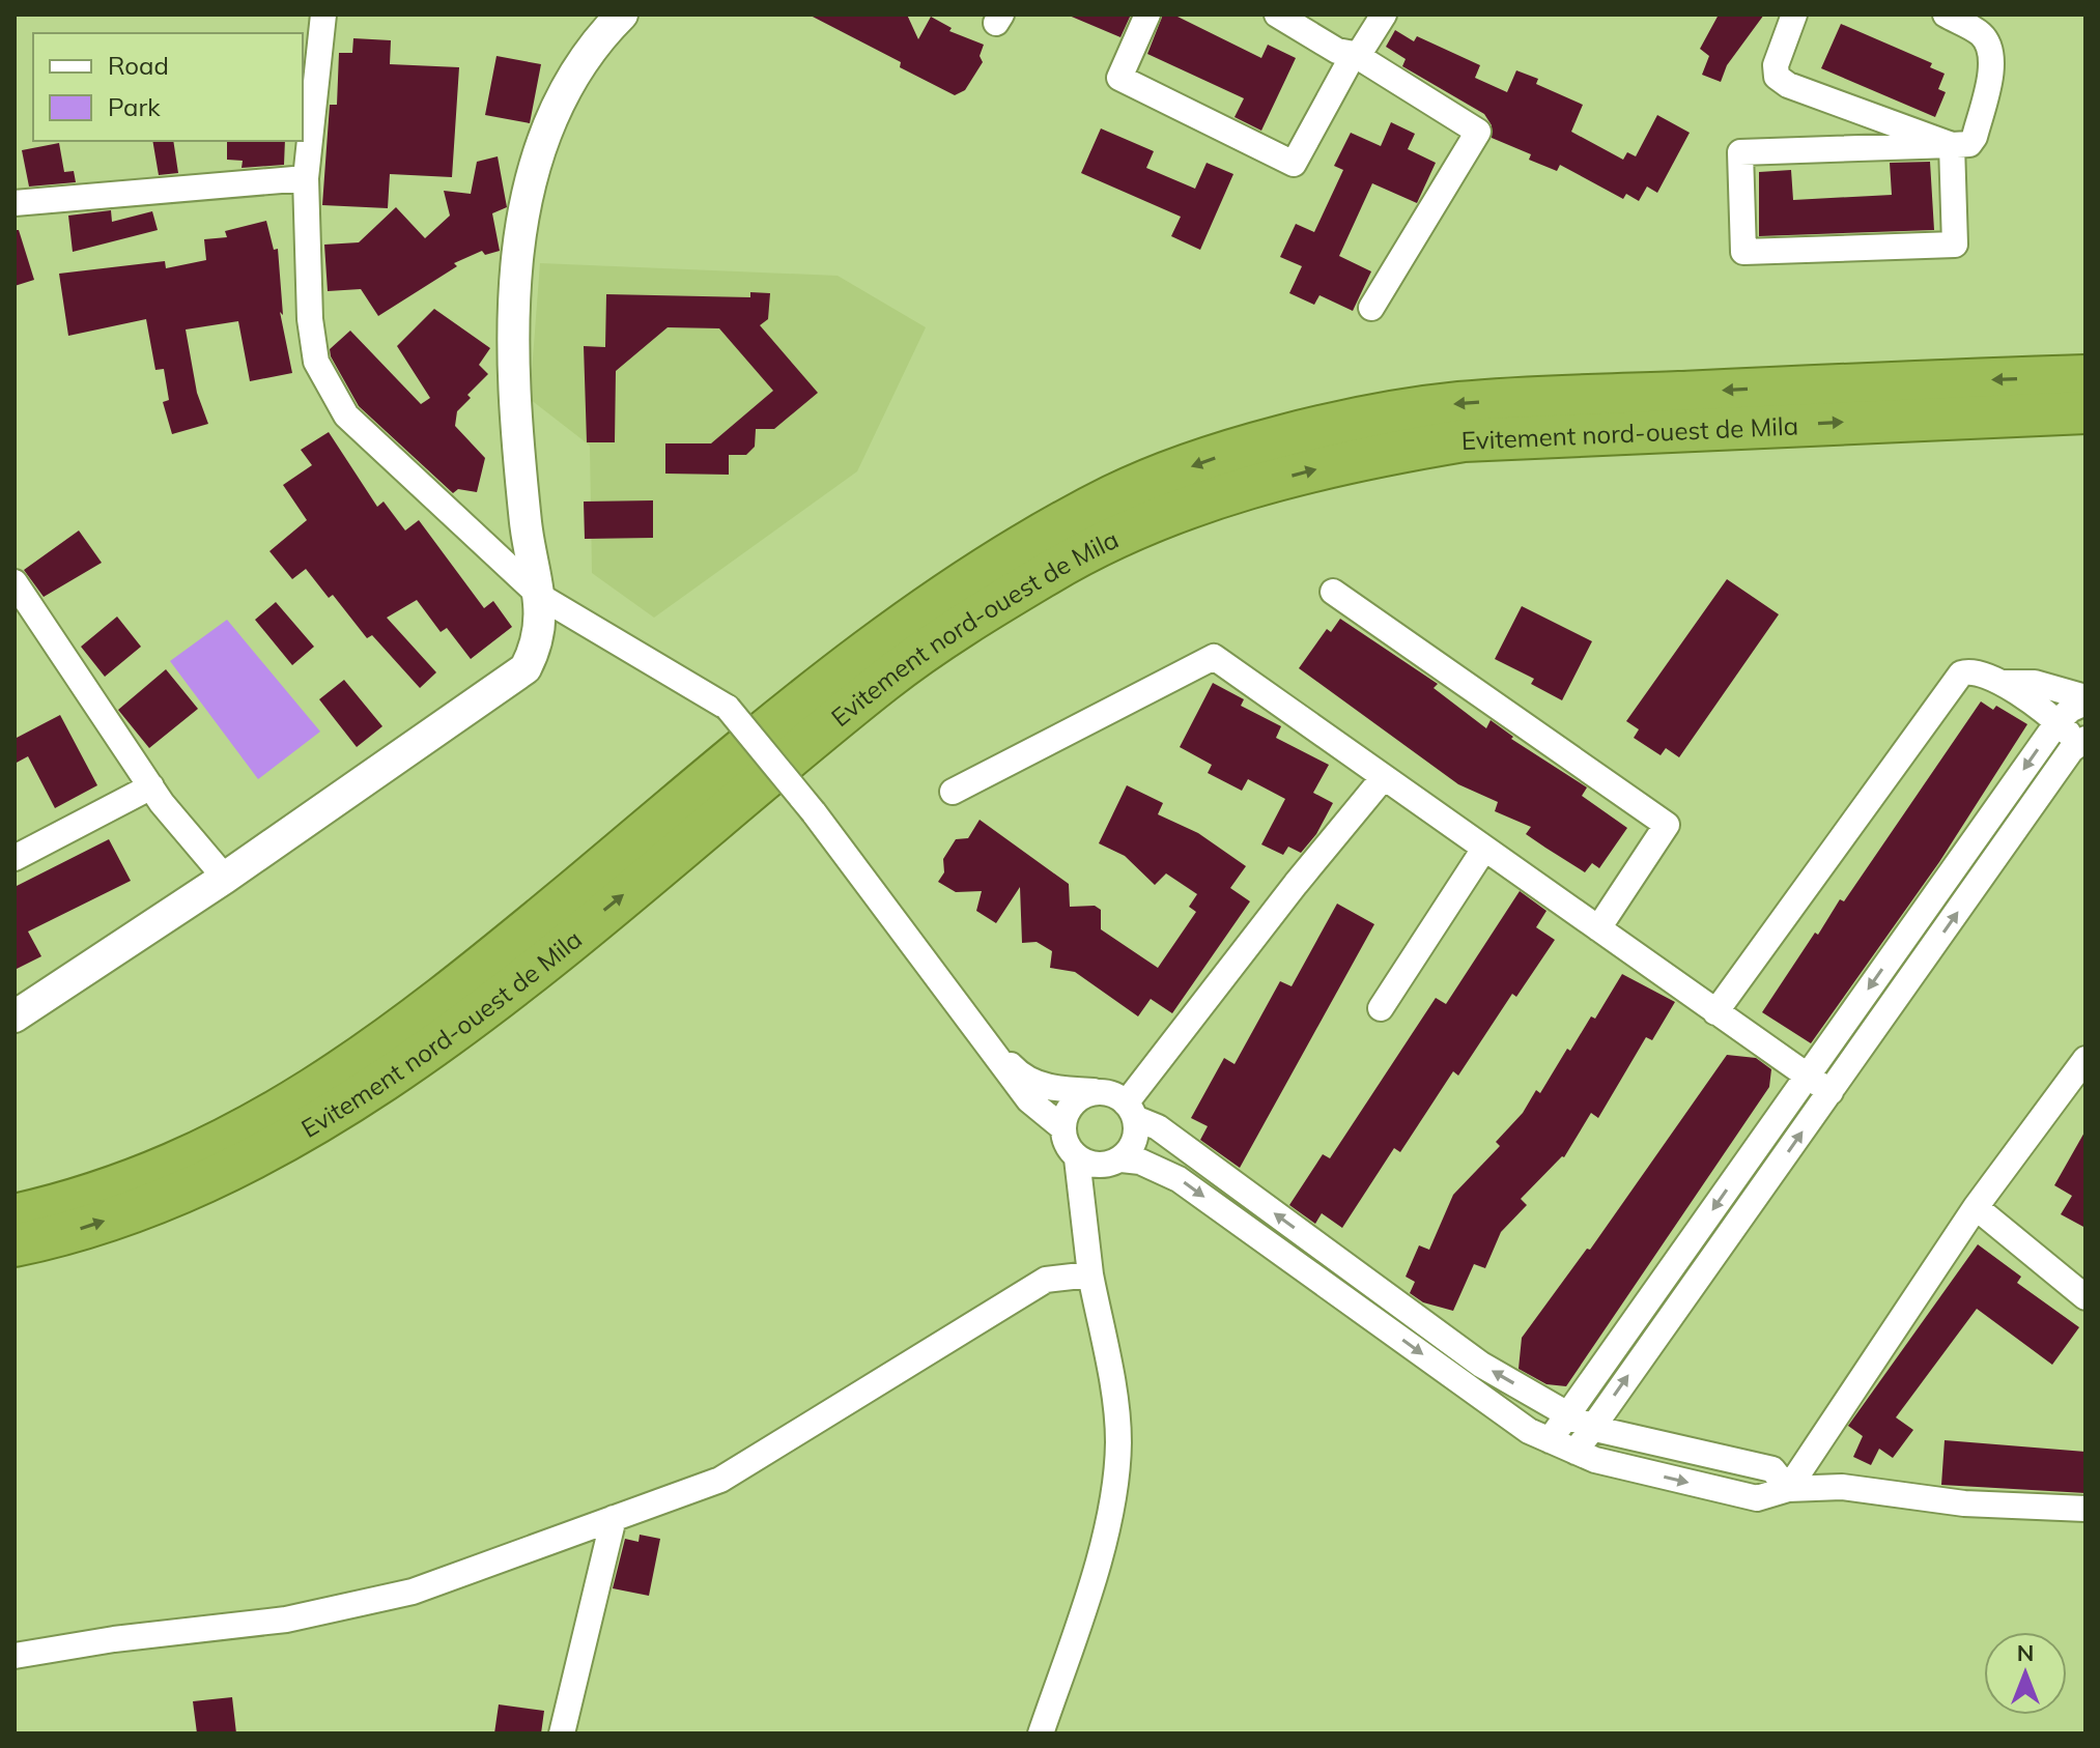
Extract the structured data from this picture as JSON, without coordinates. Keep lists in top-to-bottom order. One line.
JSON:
{"streets":{"highway":["Evitement nord-ouest de Mila"]},"legend":["Road","Park"],"north":"top"}
